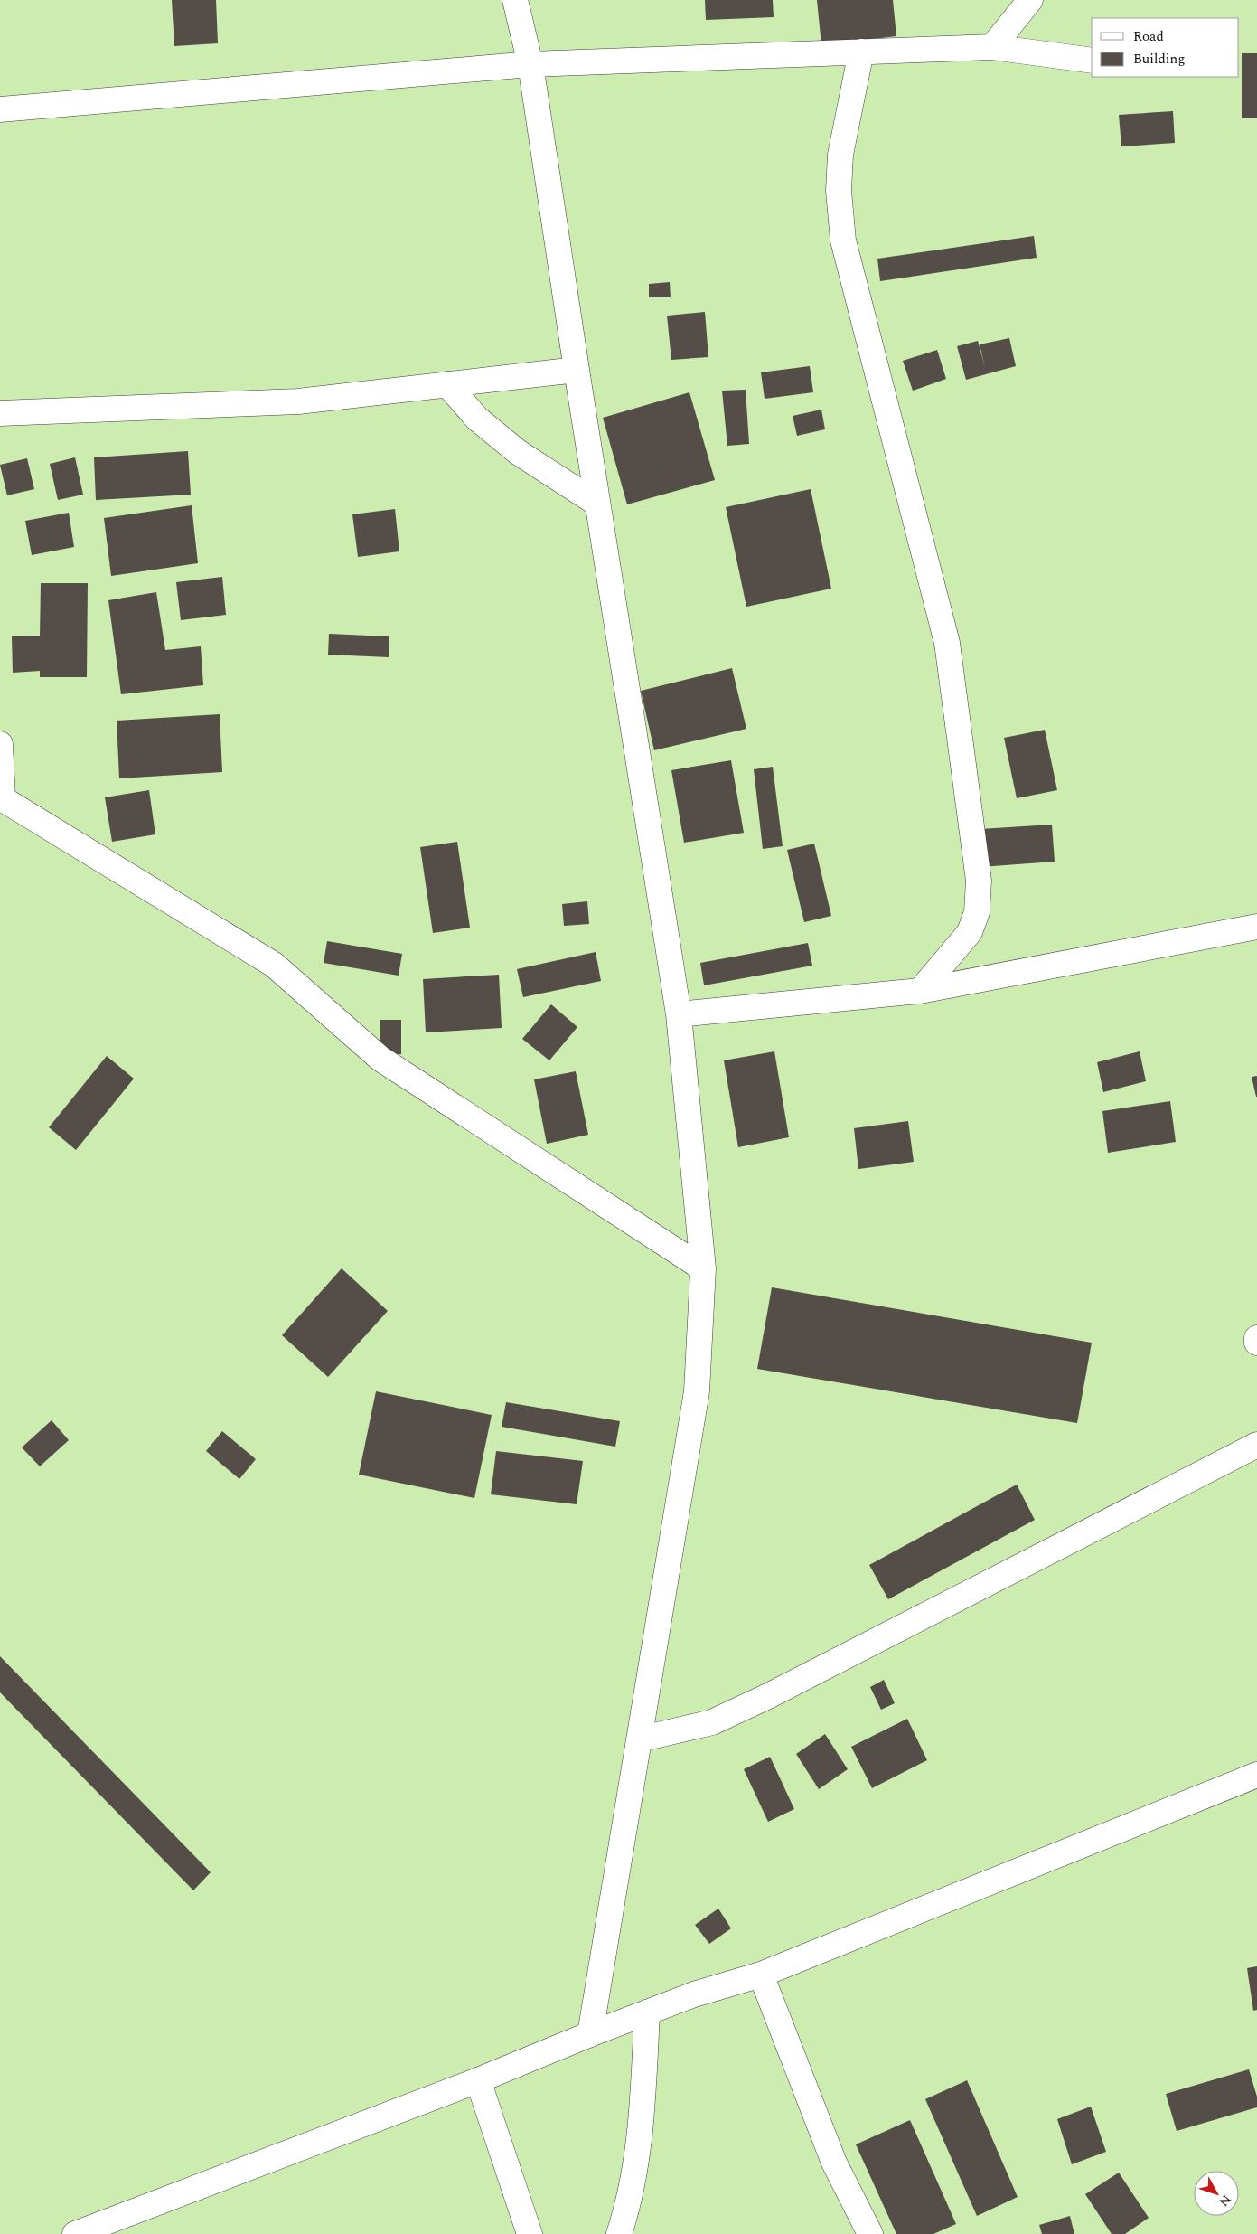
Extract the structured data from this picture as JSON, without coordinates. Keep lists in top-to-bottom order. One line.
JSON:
{"legend":["Road","Building"],"north":"bottom right"}
